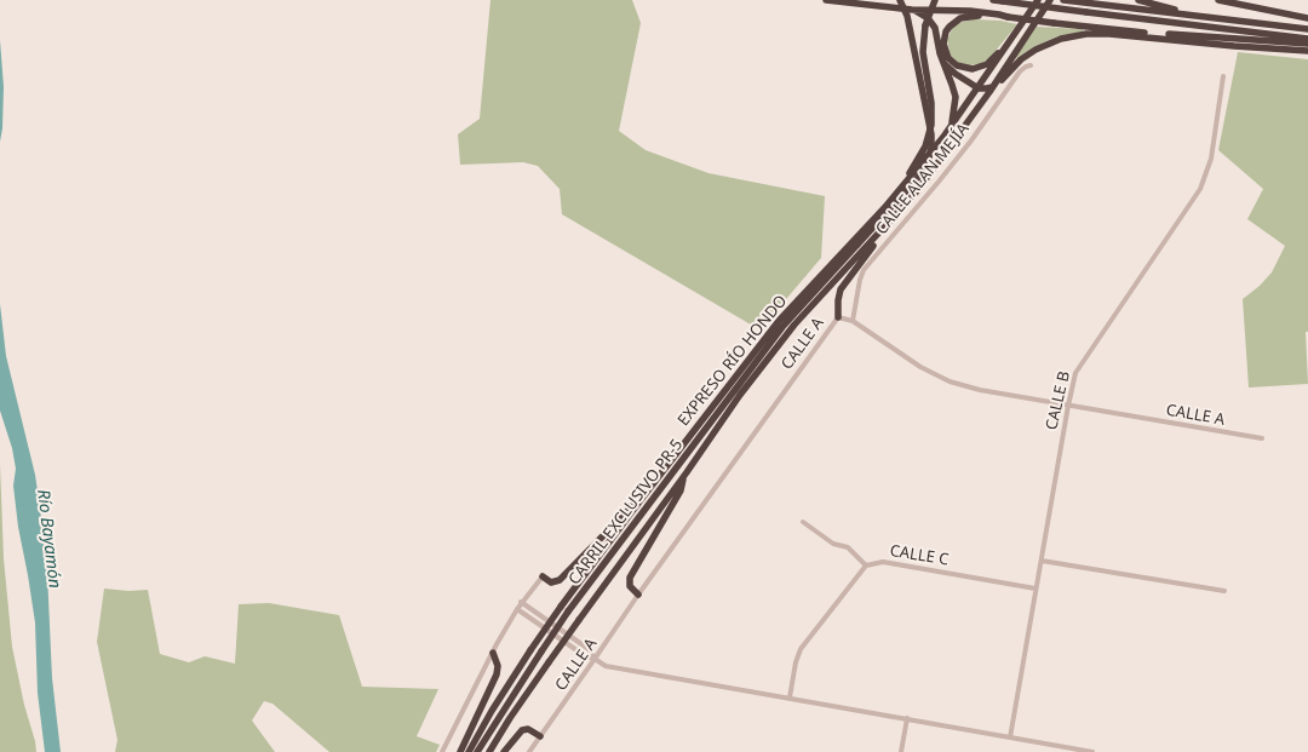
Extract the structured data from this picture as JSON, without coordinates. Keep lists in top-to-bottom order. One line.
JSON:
{"streets":{"highway":["EXPRESO RÍO HONDO","CARRIL EXCLUSIVO PR-5"],"street":["CALLE ALAN MEJÍA","CALLE A","CALLE B","CALLE C"]},"crossings":[["CALLE ALAN MEJÍA","CALLE A"],["CALLE A","CALLE B"],["CALLE B","CALLE C"]],"water":["Río Bayamón"]}
